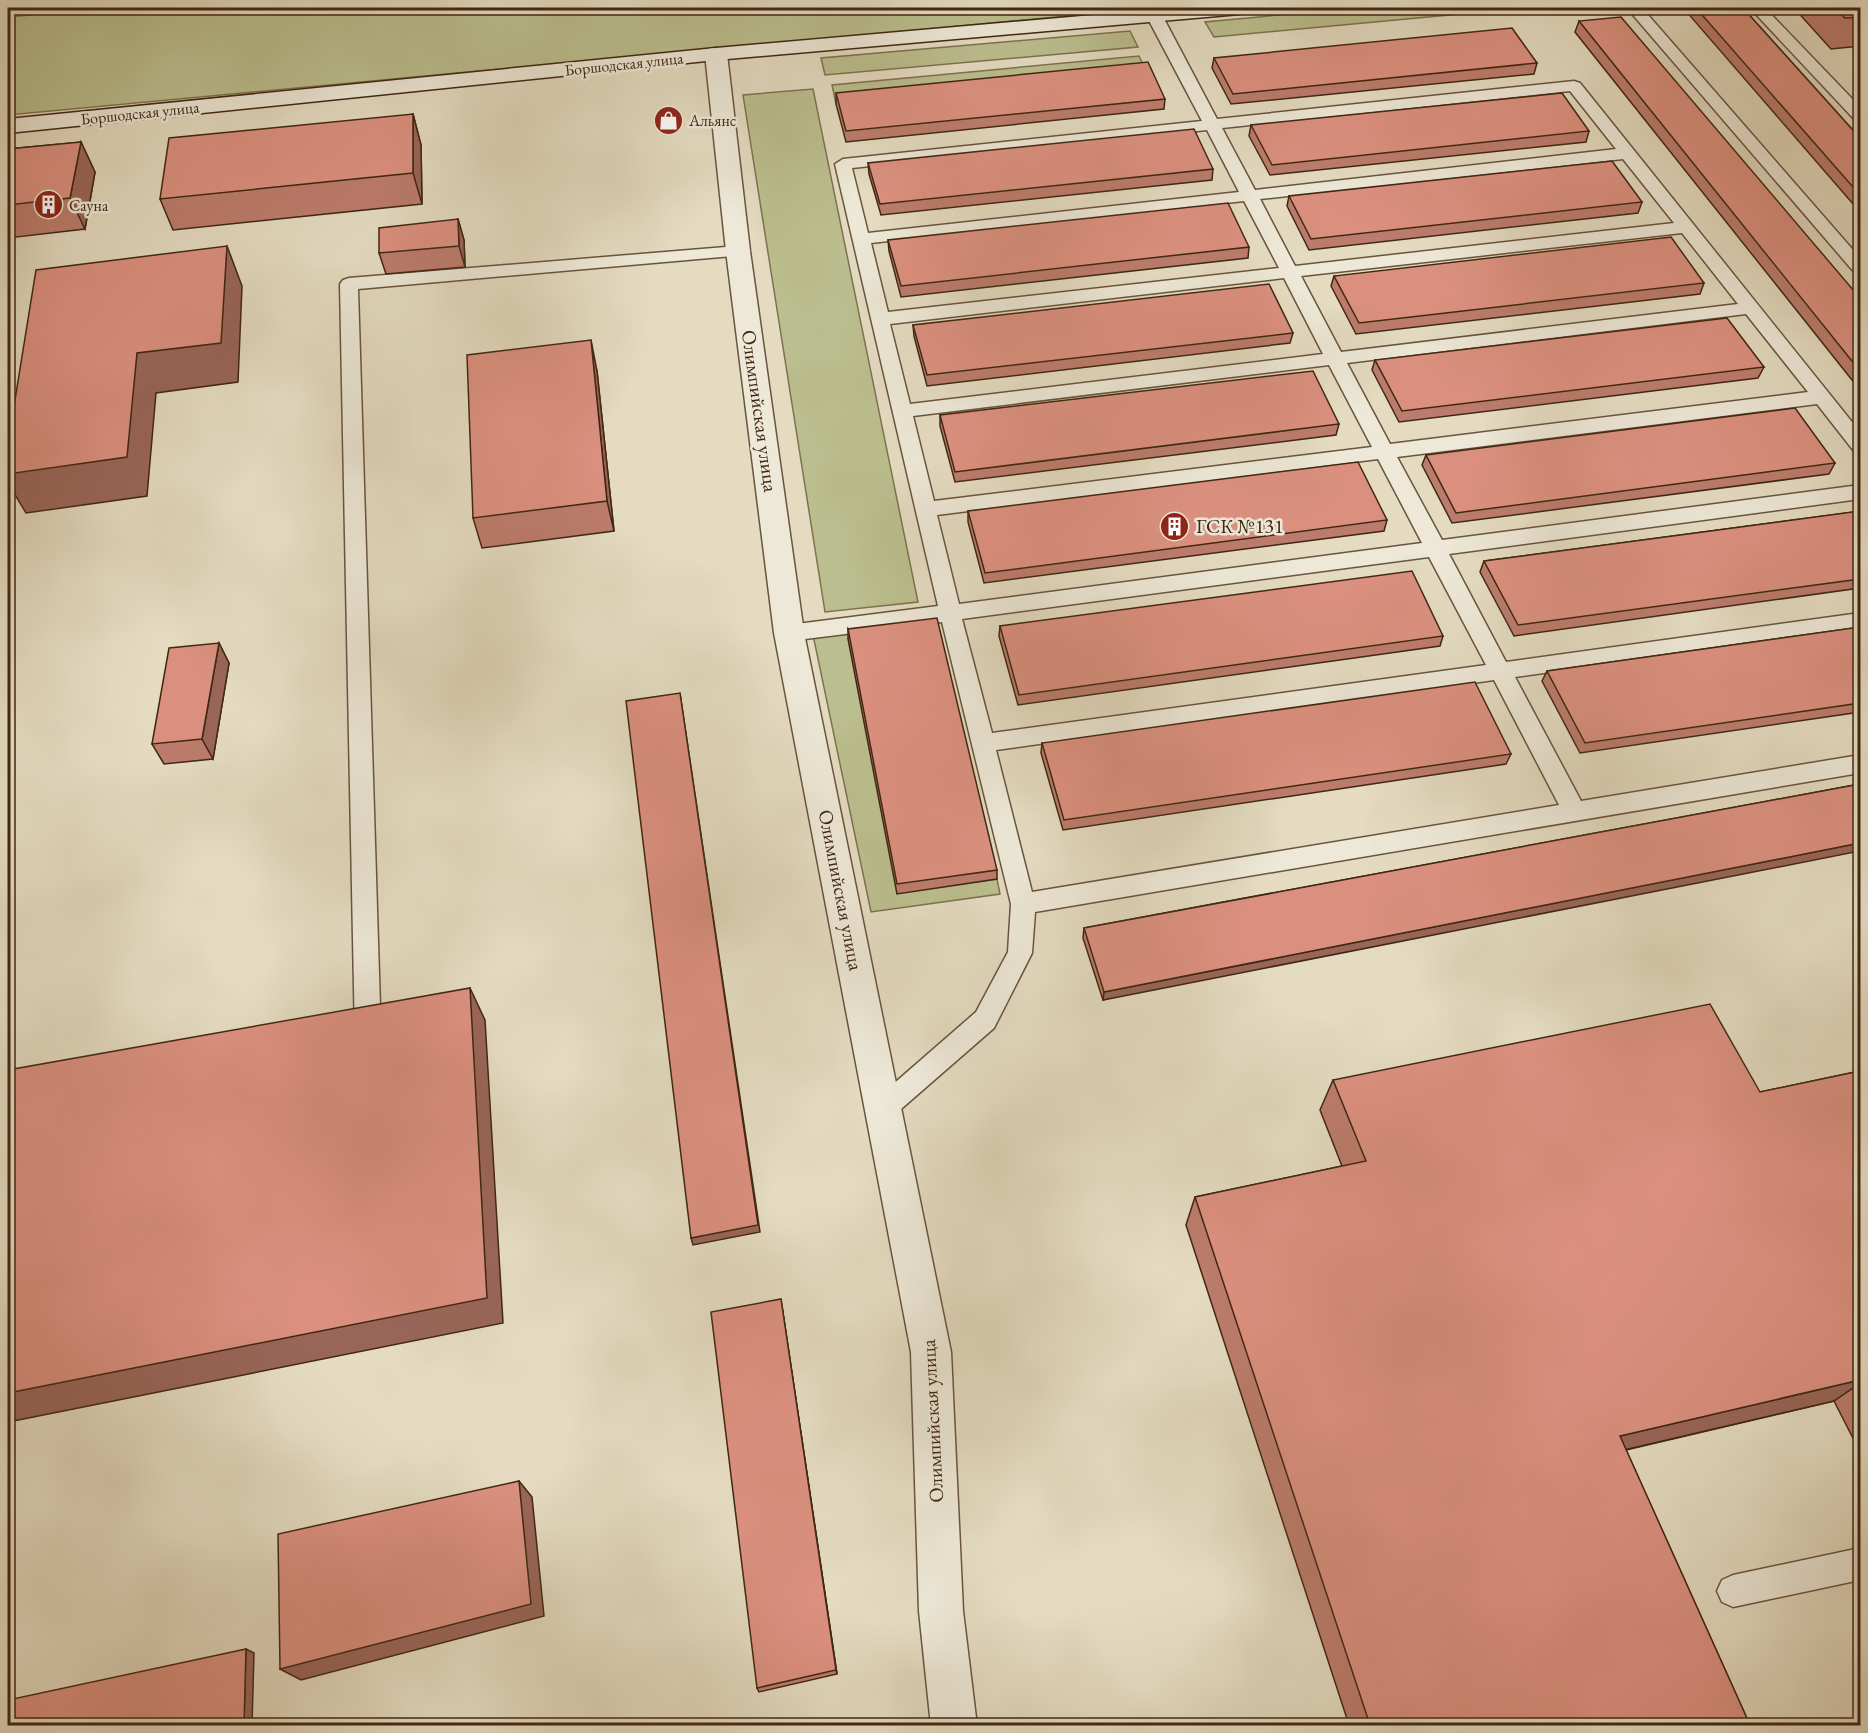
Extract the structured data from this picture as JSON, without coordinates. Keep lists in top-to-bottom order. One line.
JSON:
{"streets":{"street":["Боршодская улица","Олимпийская улица"]},"crossings":[["Боршодская улица","Олимпийская улица"]],"places":{"shop":["Альянс"],"building":["Сауна","ГСК №131"]}}
